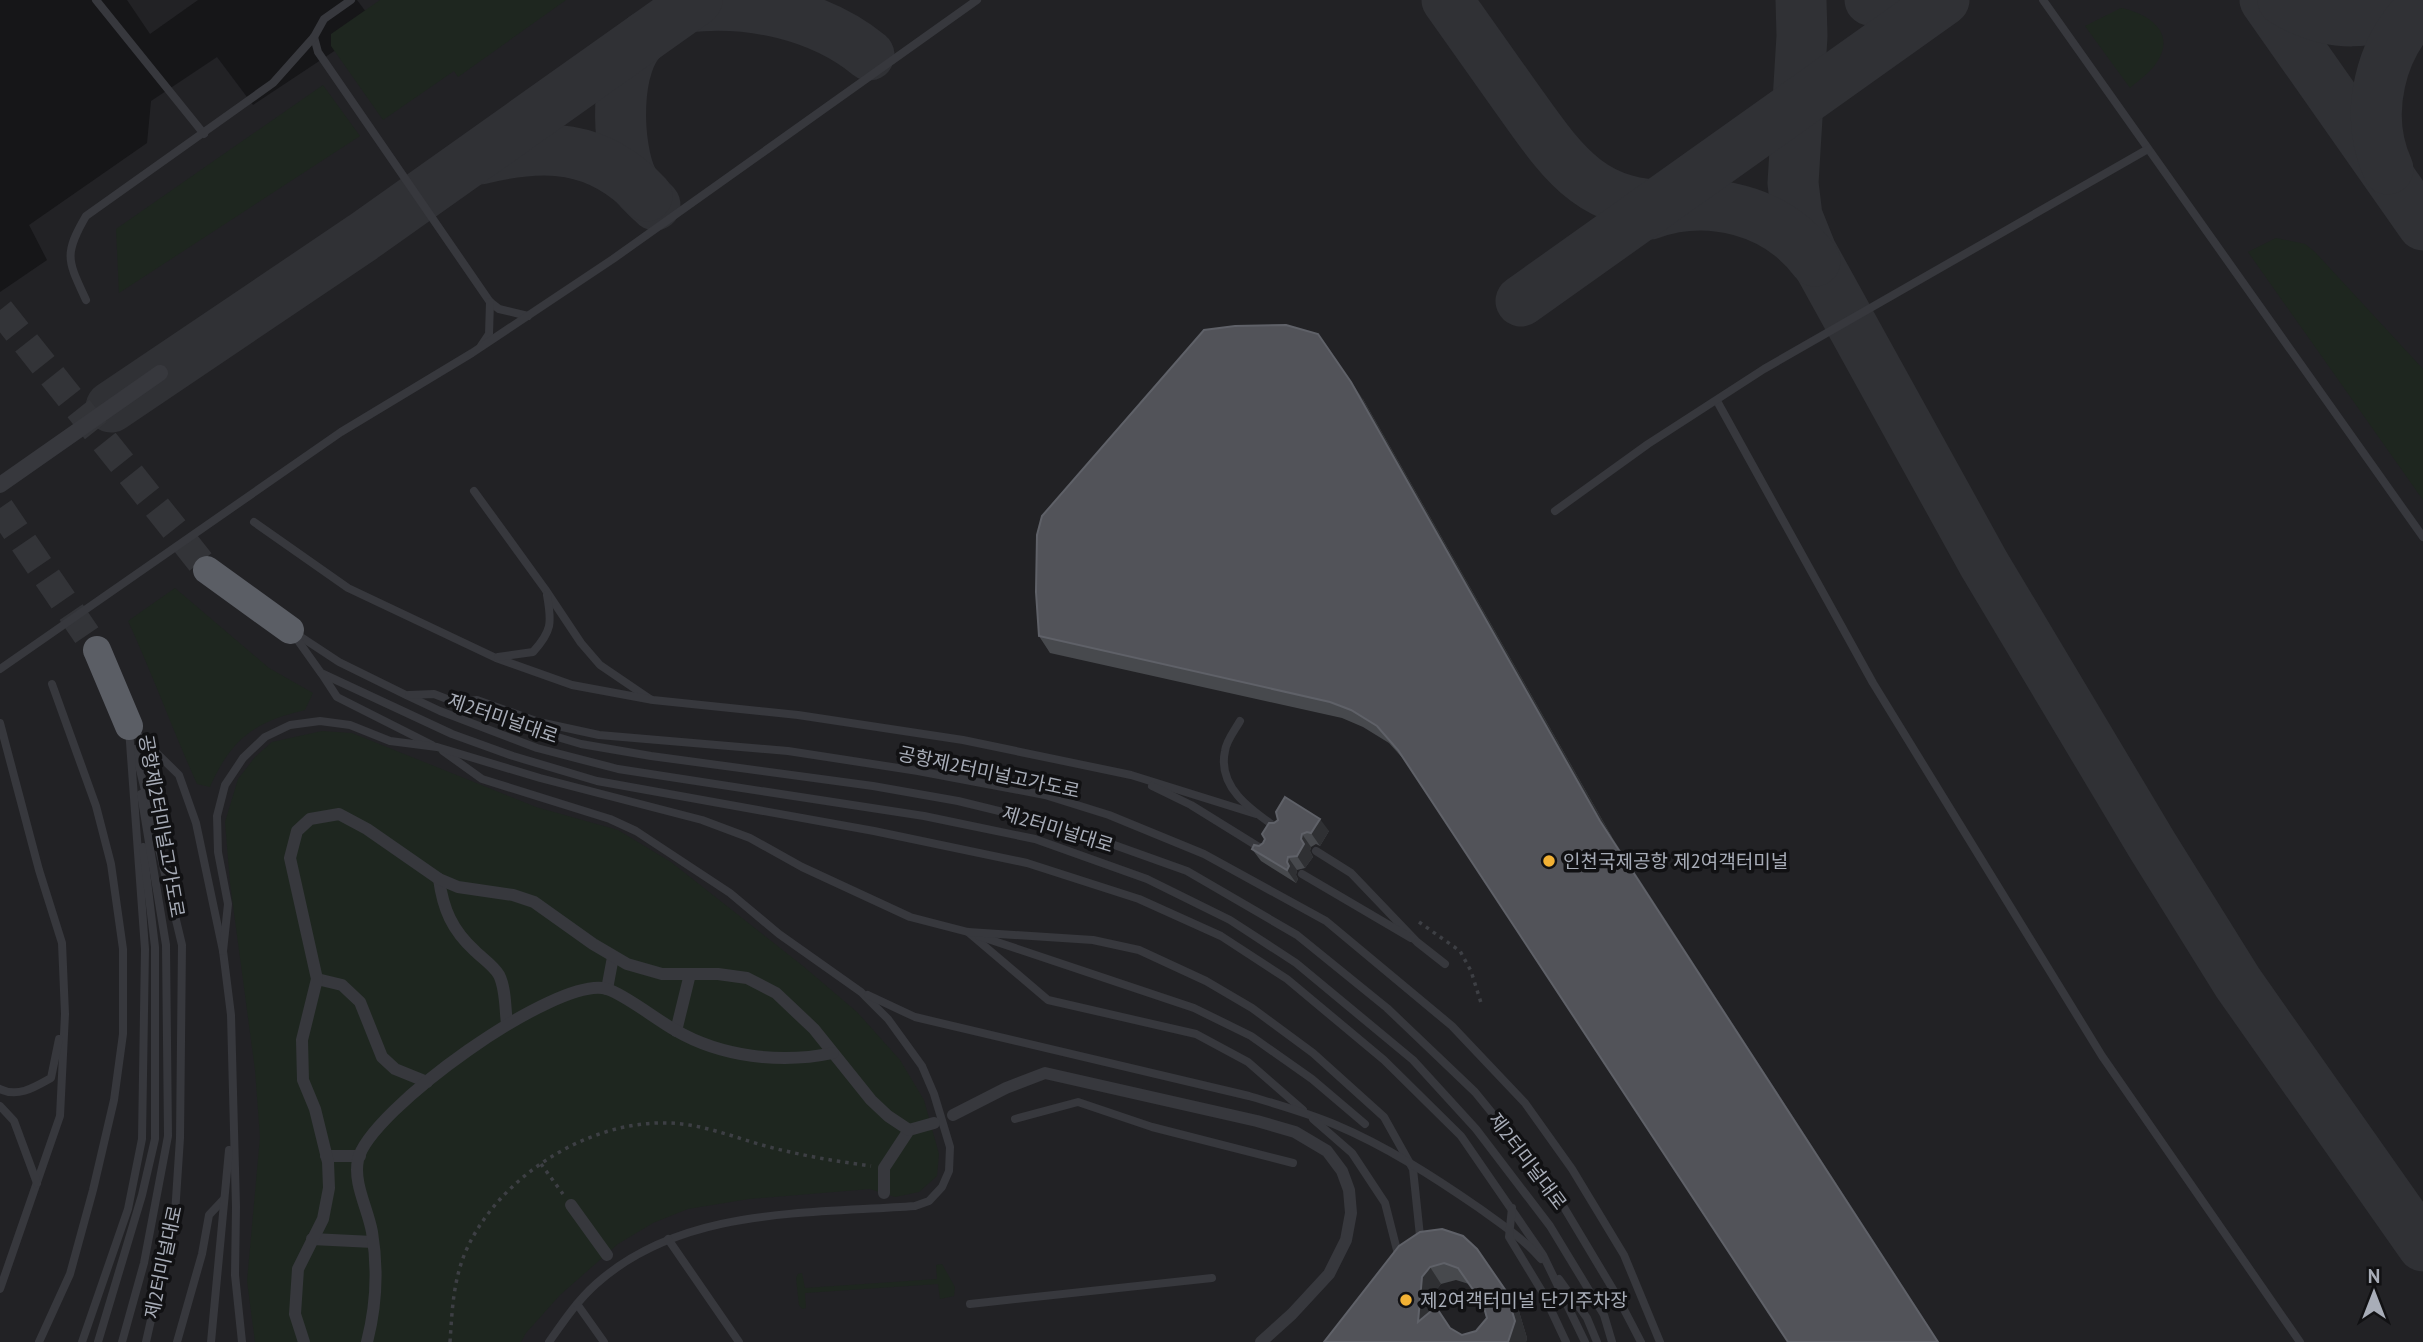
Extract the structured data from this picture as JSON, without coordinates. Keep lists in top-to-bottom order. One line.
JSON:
{"streets":{"highway":["제2터미널대로"],"lane":["공항제2터미널고가도로"]},"crossings":[["제2터미널대로","공항제2터미널고가도로"]],"places":["인천국제공항 제2여객터미널","제2여객터미널 단기주차장"],"north":"top"}
